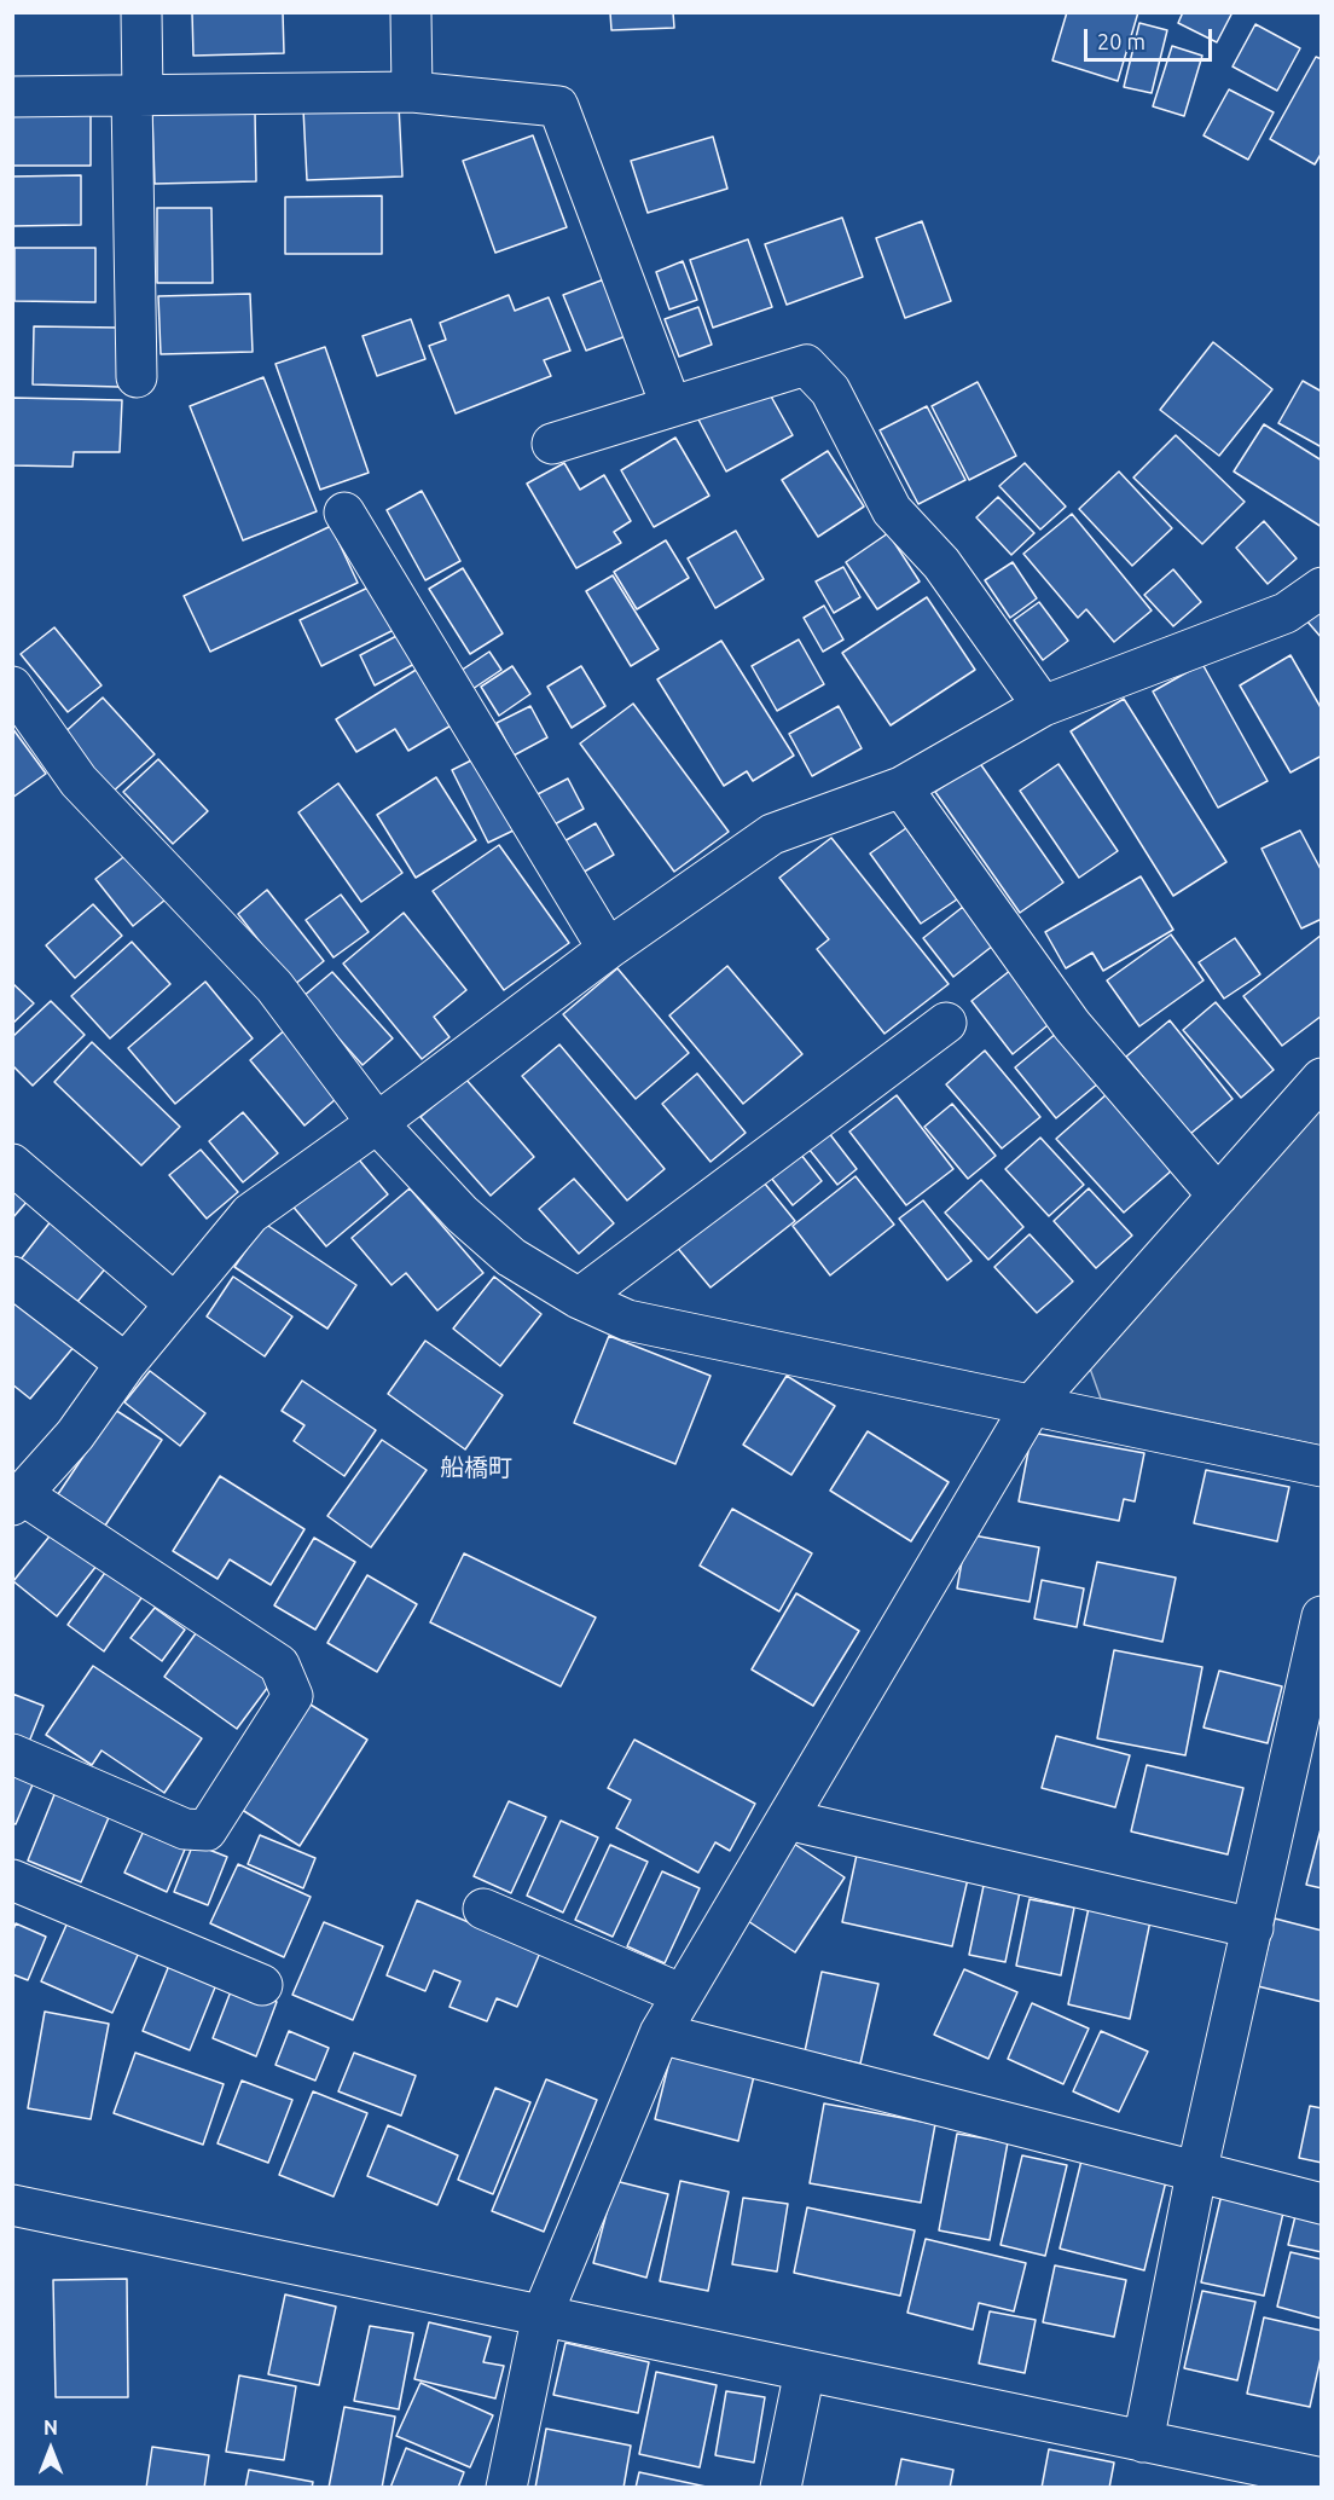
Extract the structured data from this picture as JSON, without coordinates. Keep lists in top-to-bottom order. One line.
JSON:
{"districts":["船橋町"],"scale_bar":"20 m","north":"top"}
